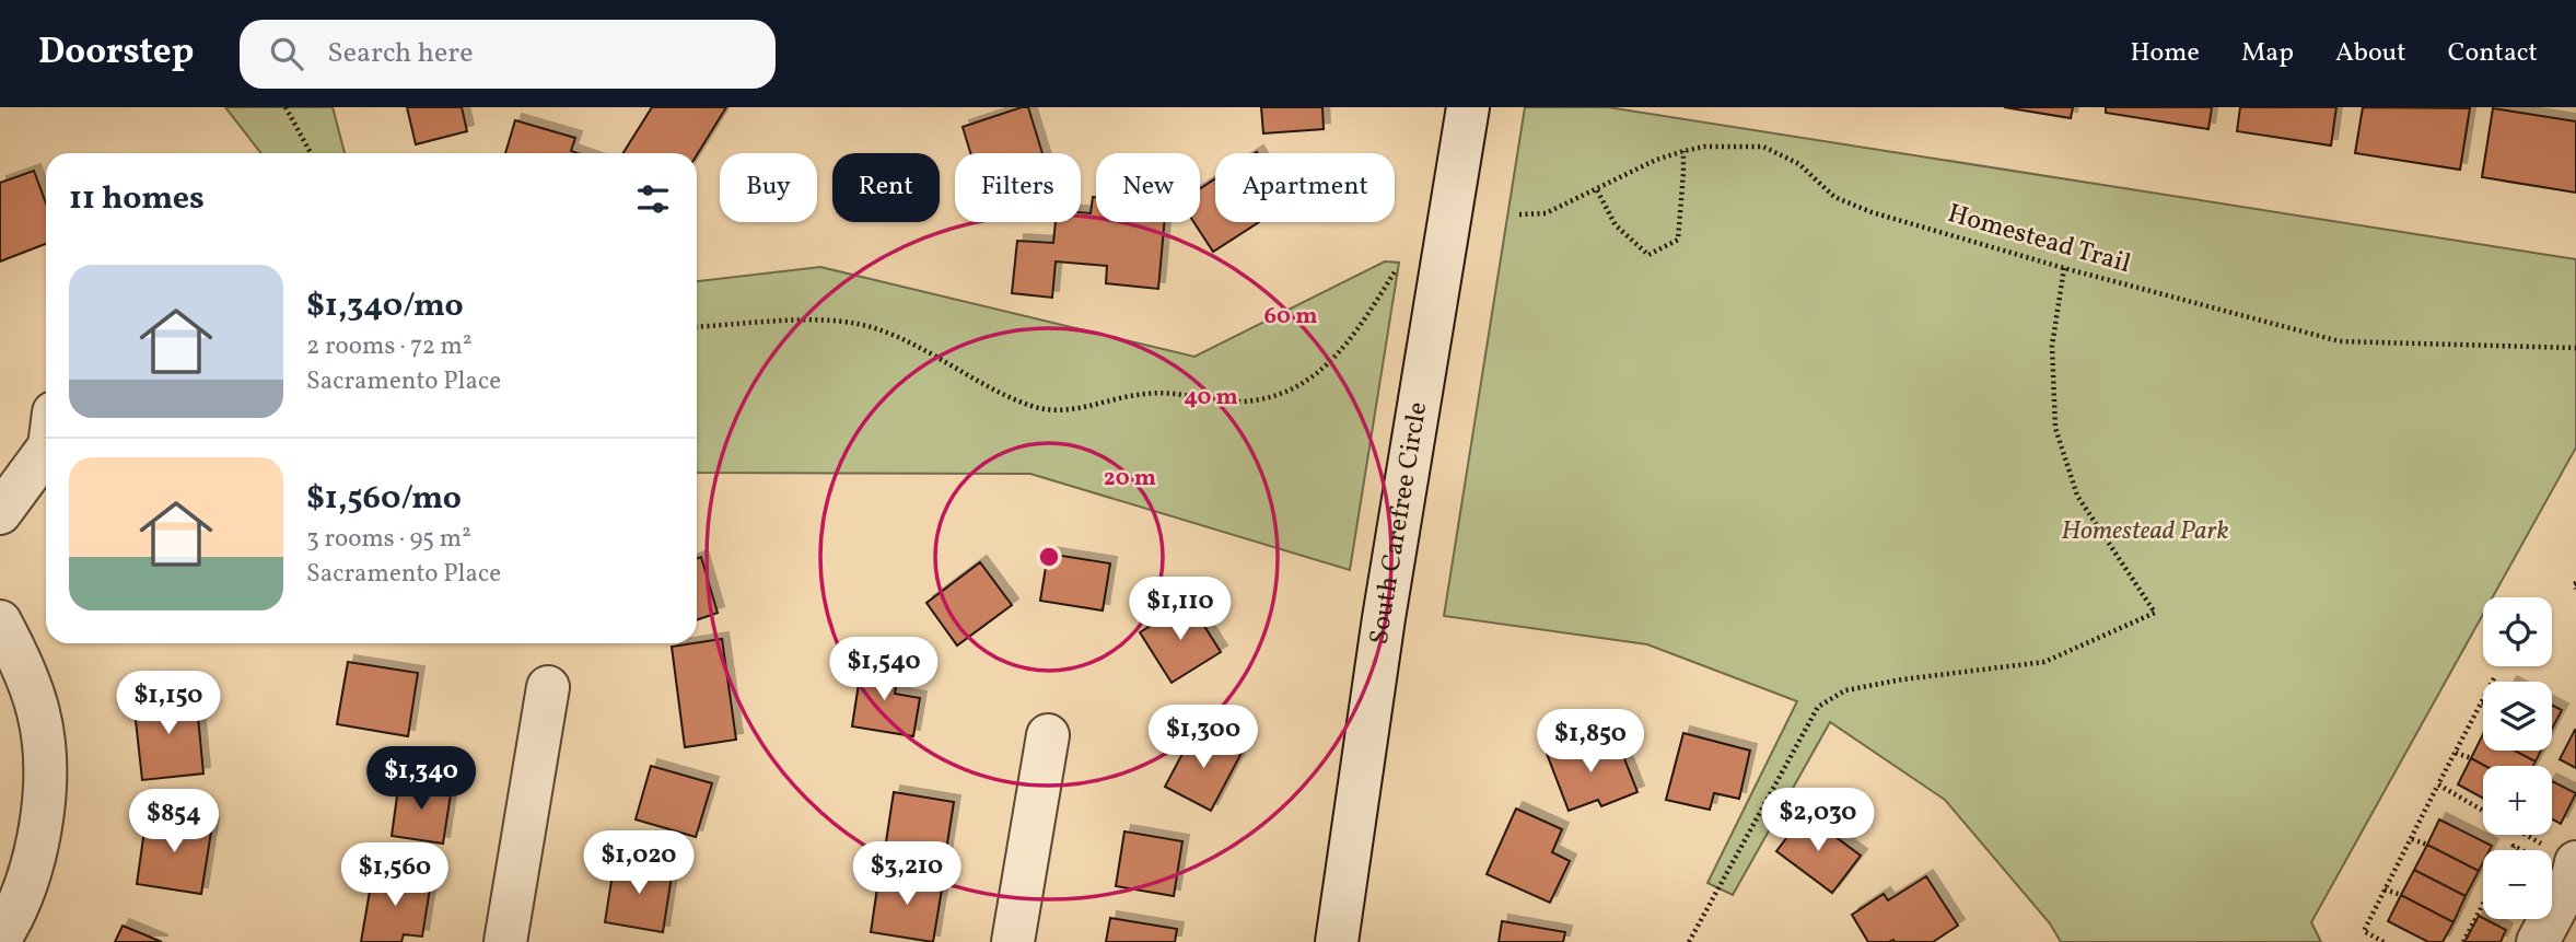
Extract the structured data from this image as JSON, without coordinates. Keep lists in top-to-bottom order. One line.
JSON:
{"streets":{"street":["South Carefree Circle"],"path":["Homestead Trail"]},"parks":["Homestead Park"],"page":{"header":"Doorstep","search":"Search here","nav":["Home","Map","About","Contact"],"chip":["Buy","Rent","Filters","New","Apartment"],"heading":"11 homes","list":[{"name":"$1,340/mo","note":"2 rooms · 72 m² · Sacramento Place"},{"name":"$1,560/mo","note":"3 rooms · 95 m² · Sacramento Place"}],"price":["$1,110","$1,540","$1,150","$1,300","$1,850","$1,340","$2,030","$854","$1,020","$3,210","$1,560"],"map_buttons":["+","−"]},"rings":["60 m","40 m","20 m"]}
